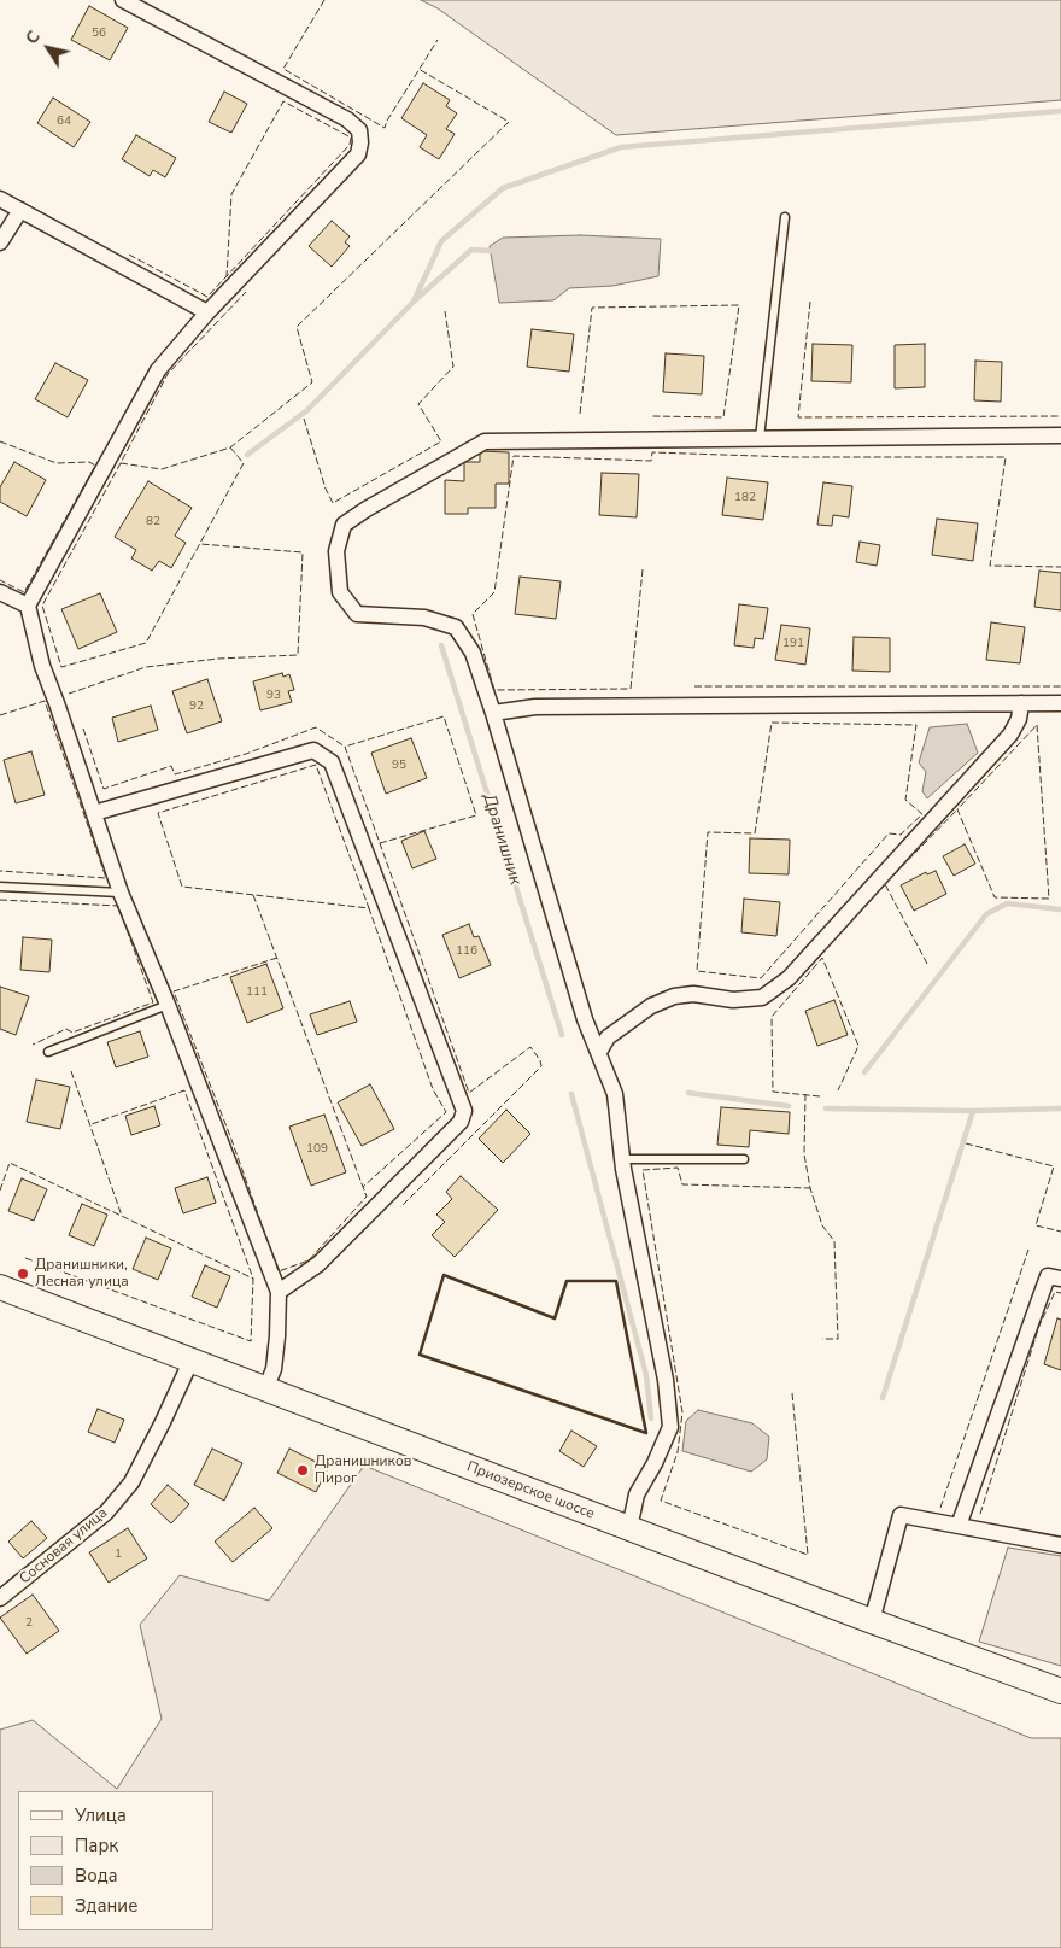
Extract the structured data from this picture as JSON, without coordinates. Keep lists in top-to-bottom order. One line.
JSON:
{"streets":{"main road":["Приозерское шоссе"],"street":["Сосновая улица"]},"crossings":[["Приозерское шоссе","Сосновая улица"]],"water":["Дранишник"],"places":["Дранишники, Лесная улица","Дранишников Пирог"],"house_numbers":["56","64","182","82","191","93","92","95","116","111","109","1","2"],"legend":["Улица","Парк","Вода","Здание"],"north":"top left"}
